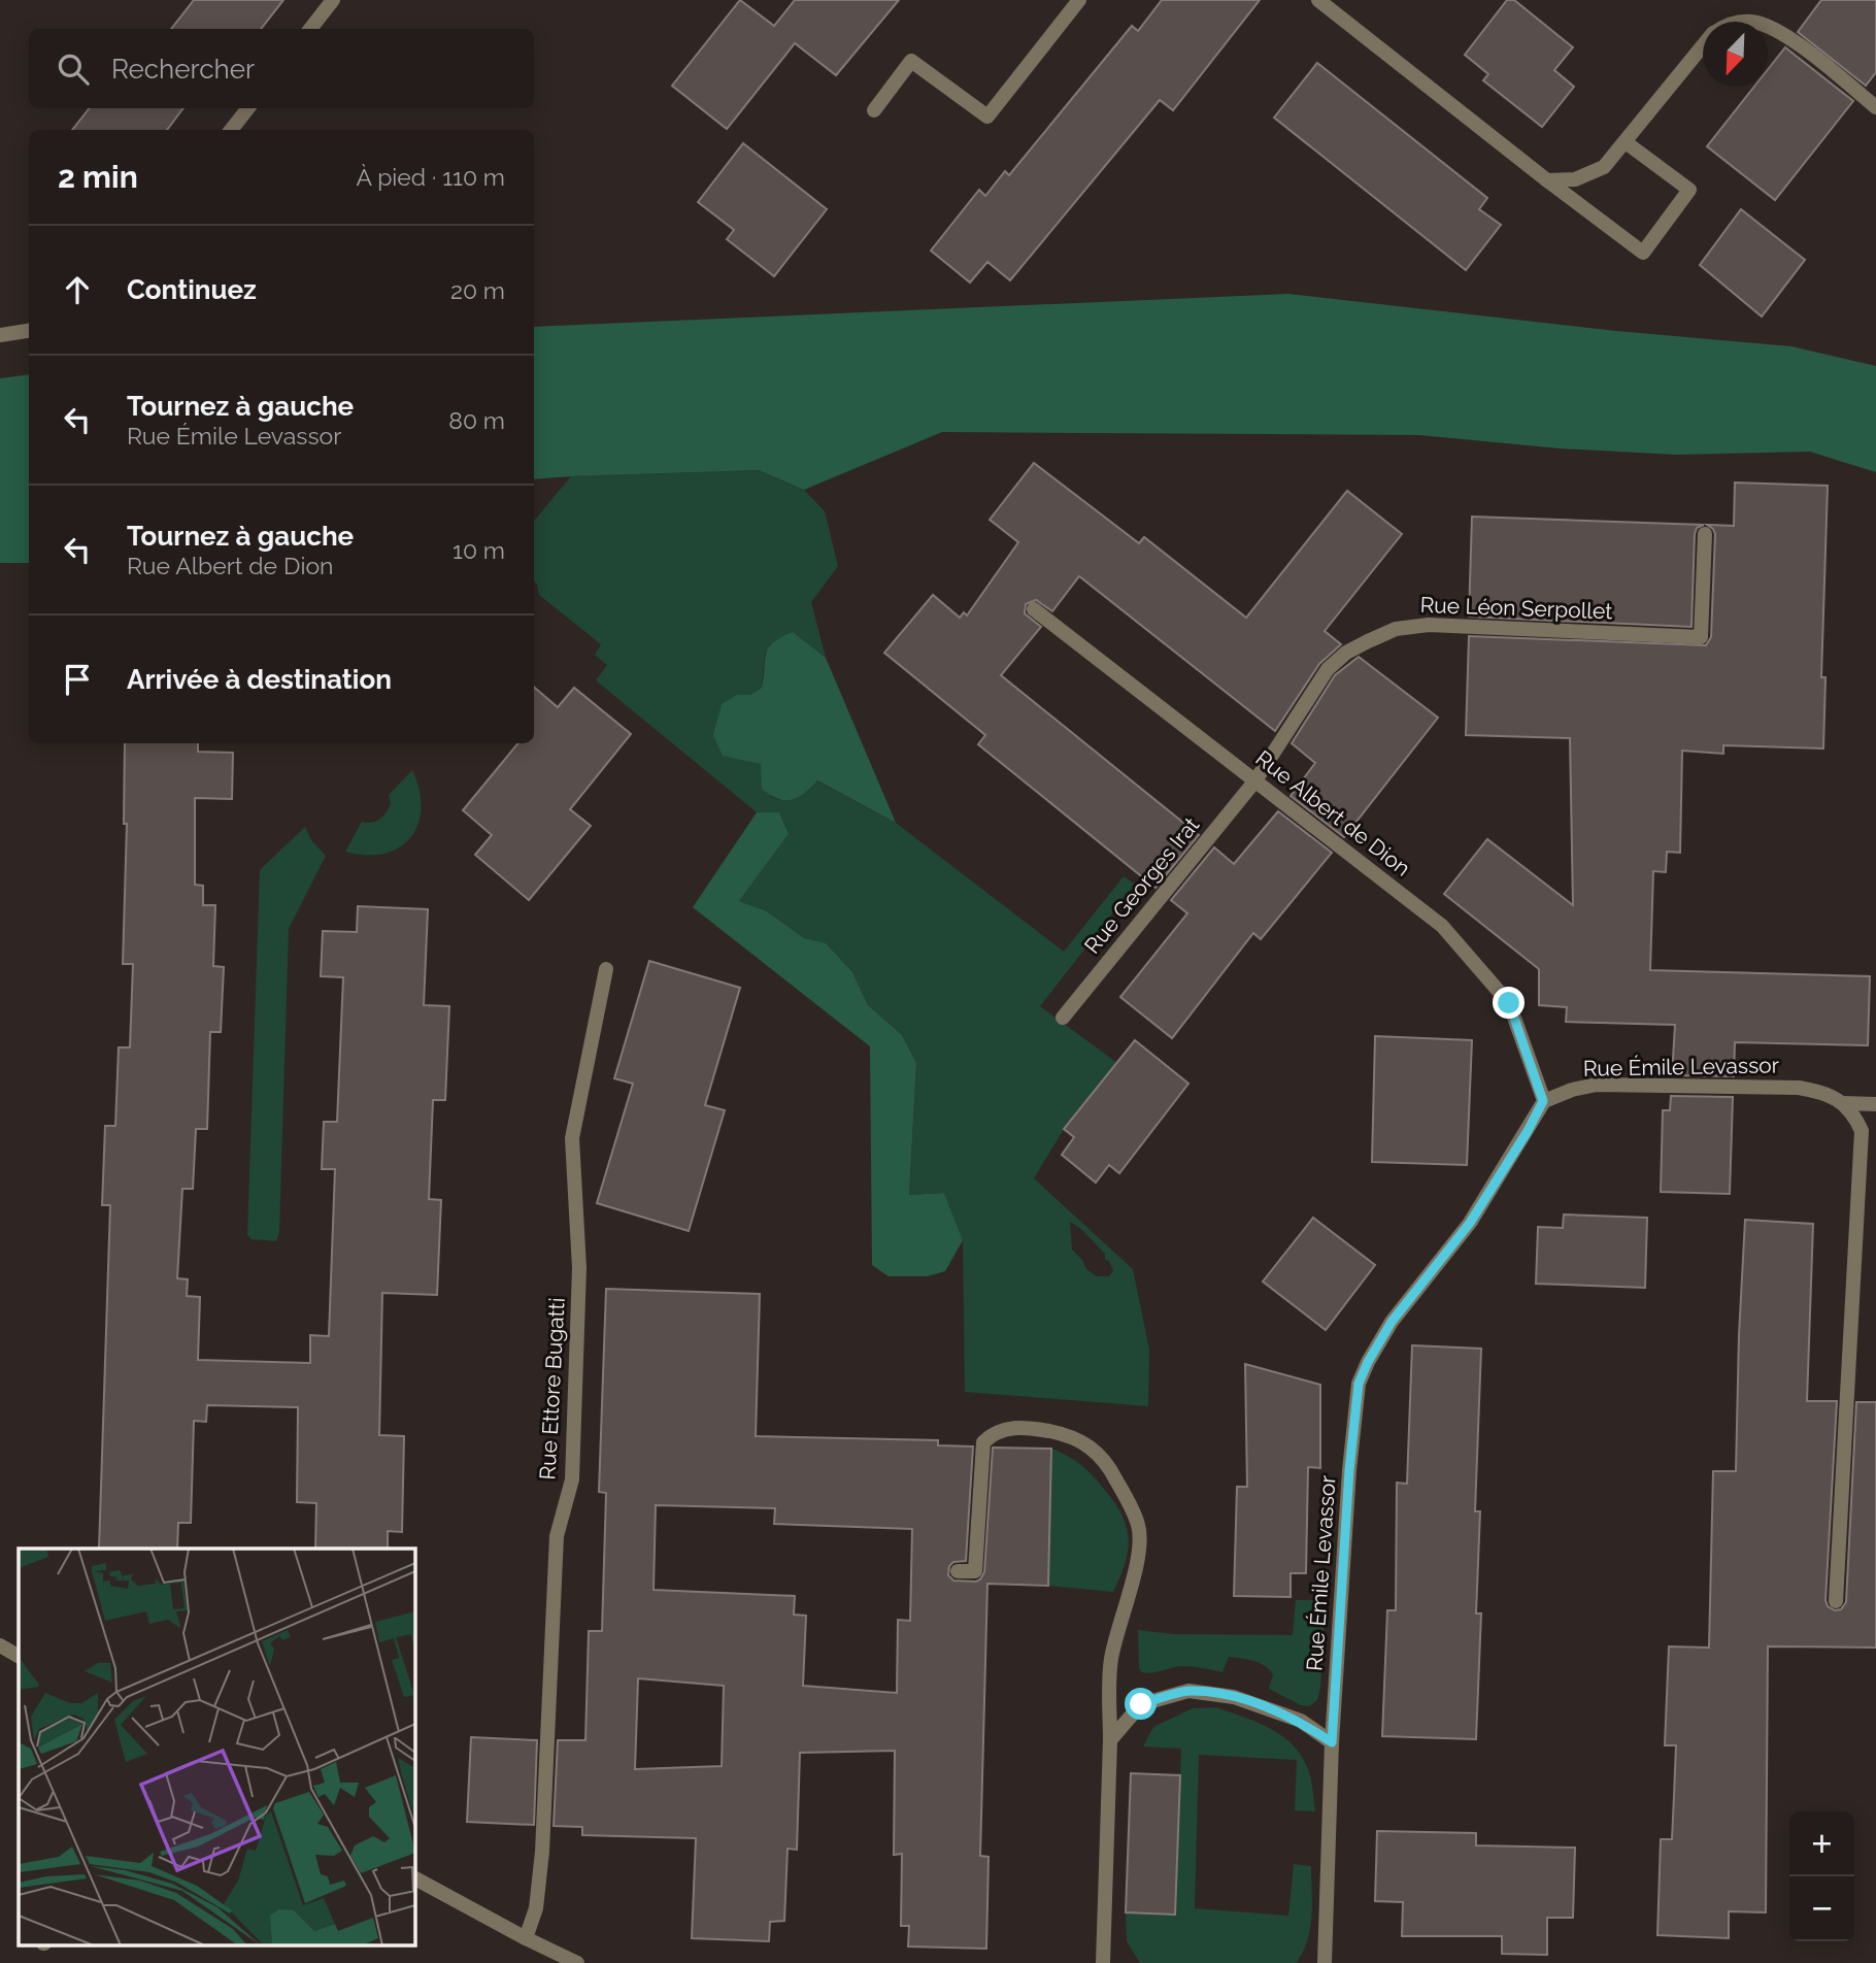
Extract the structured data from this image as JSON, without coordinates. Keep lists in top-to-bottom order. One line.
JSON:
{"streets":{"street":["Rue Léon Serpollet","Rue Albert de Dion","Rue Georges Irat","Rue Émile Levassor","Rue Ettore Bugatti"]},"crossings":[["Rue Léon Serpollet","Rue Albert de Dion"],["Rue Léon Serpollet","Rue Georges Irat"],["Rue Albert de Dion","Rue Georges Irat"],["Rue Albert de Dion","Rue Émile Levassor"]],"north":"bottom left","page":{"search":"Rechercher","heading":["2 min","À pied · 110 m"],"list":[["Continuez","20 m"],["Tournez à gauche","Rue Émile Levassor","80 m"],["Tournez à gauche","Rue Albert de Dion","10 m"],"Arrivée à destination"],"map_buttons":["+","−"]}}
